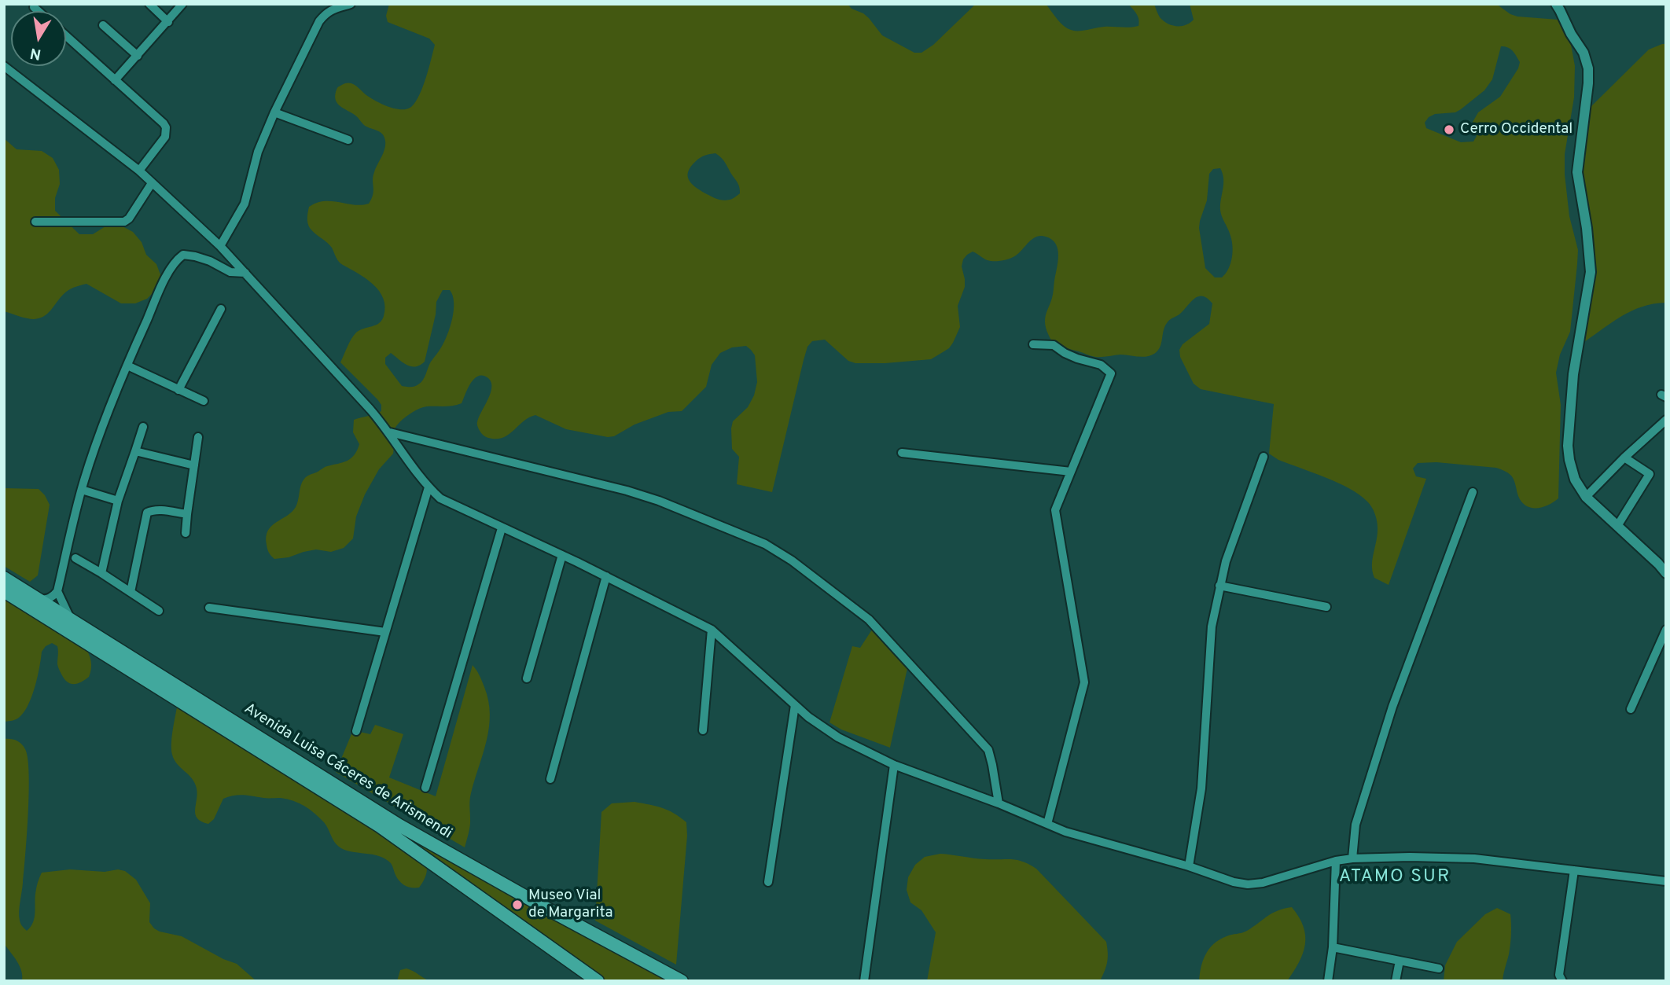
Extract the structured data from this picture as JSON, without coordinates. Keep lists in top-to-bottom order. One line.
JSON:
{"streets":{"main road":["Avenida Luisa Cáceres de Arismendi"]},"districts":["ATAMO SUR"],"places":["Cerro Occidental","Museo Vial de Margarita"],"north":"bottom"}
